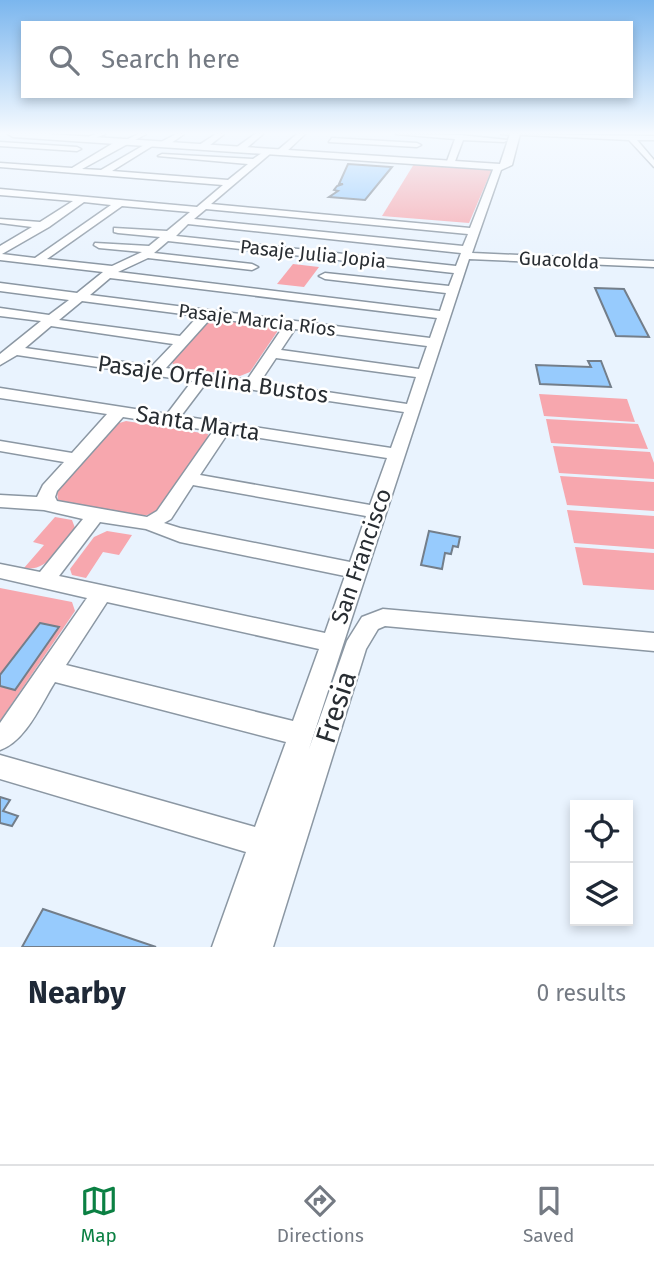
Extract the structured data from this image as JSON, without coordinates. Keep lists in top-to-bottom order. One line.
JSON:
{"streets":{"street":["Pasaje Julia Jopia","Guacolda","Pasaje Marcia Ríos","Pasaje Orfelina Bustos","Santa Marta","San Francisco","Fresia"]},"crossings":[["Pasaje Julia Jopia","Guacolda"],["Pasaje Julia Jopia","San Francisco"],["Guacolda","San Francisco"],["Pasaje Marcia Ríos","San Francisco"],["Pasaje Orfelina Bustos","San Francisco"],["Santa Marta","San Francisco"]],"page":{"search":"Search here","heading":["Nearby","0 results"],"nav":["Map","Directions","Saved"]}}
